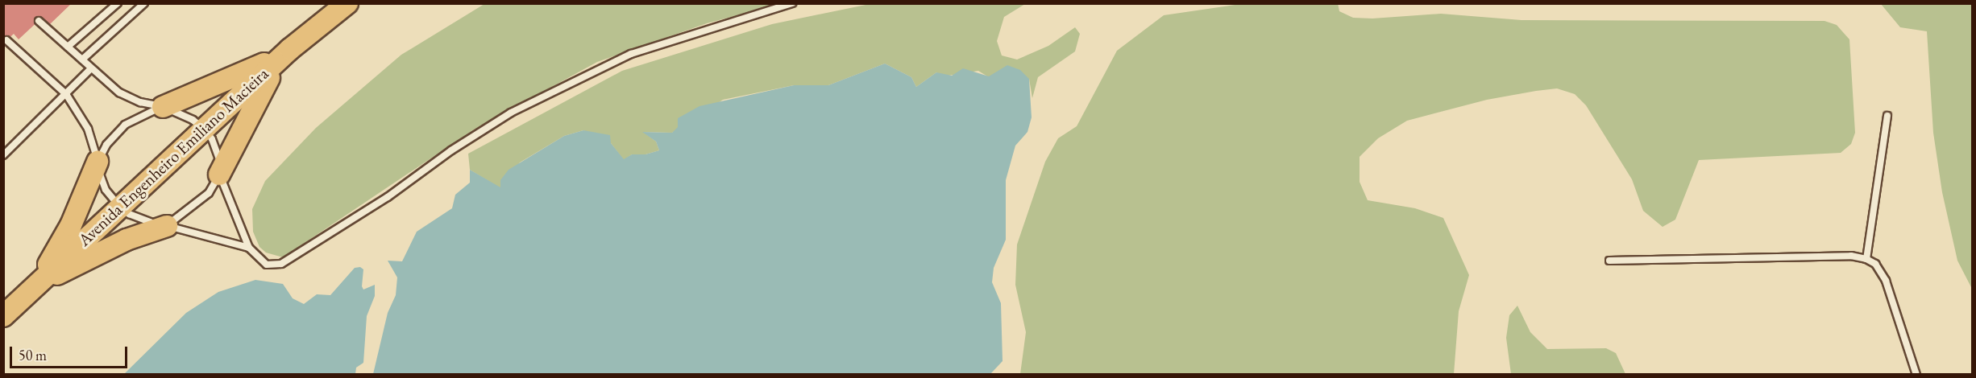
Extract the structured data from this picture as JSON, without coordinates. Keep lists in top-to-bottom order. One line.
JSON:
{"streets":{"highway":["Avenida Engenheiro Emiliano Macieira"]},"scale_bar":"50 m"}
